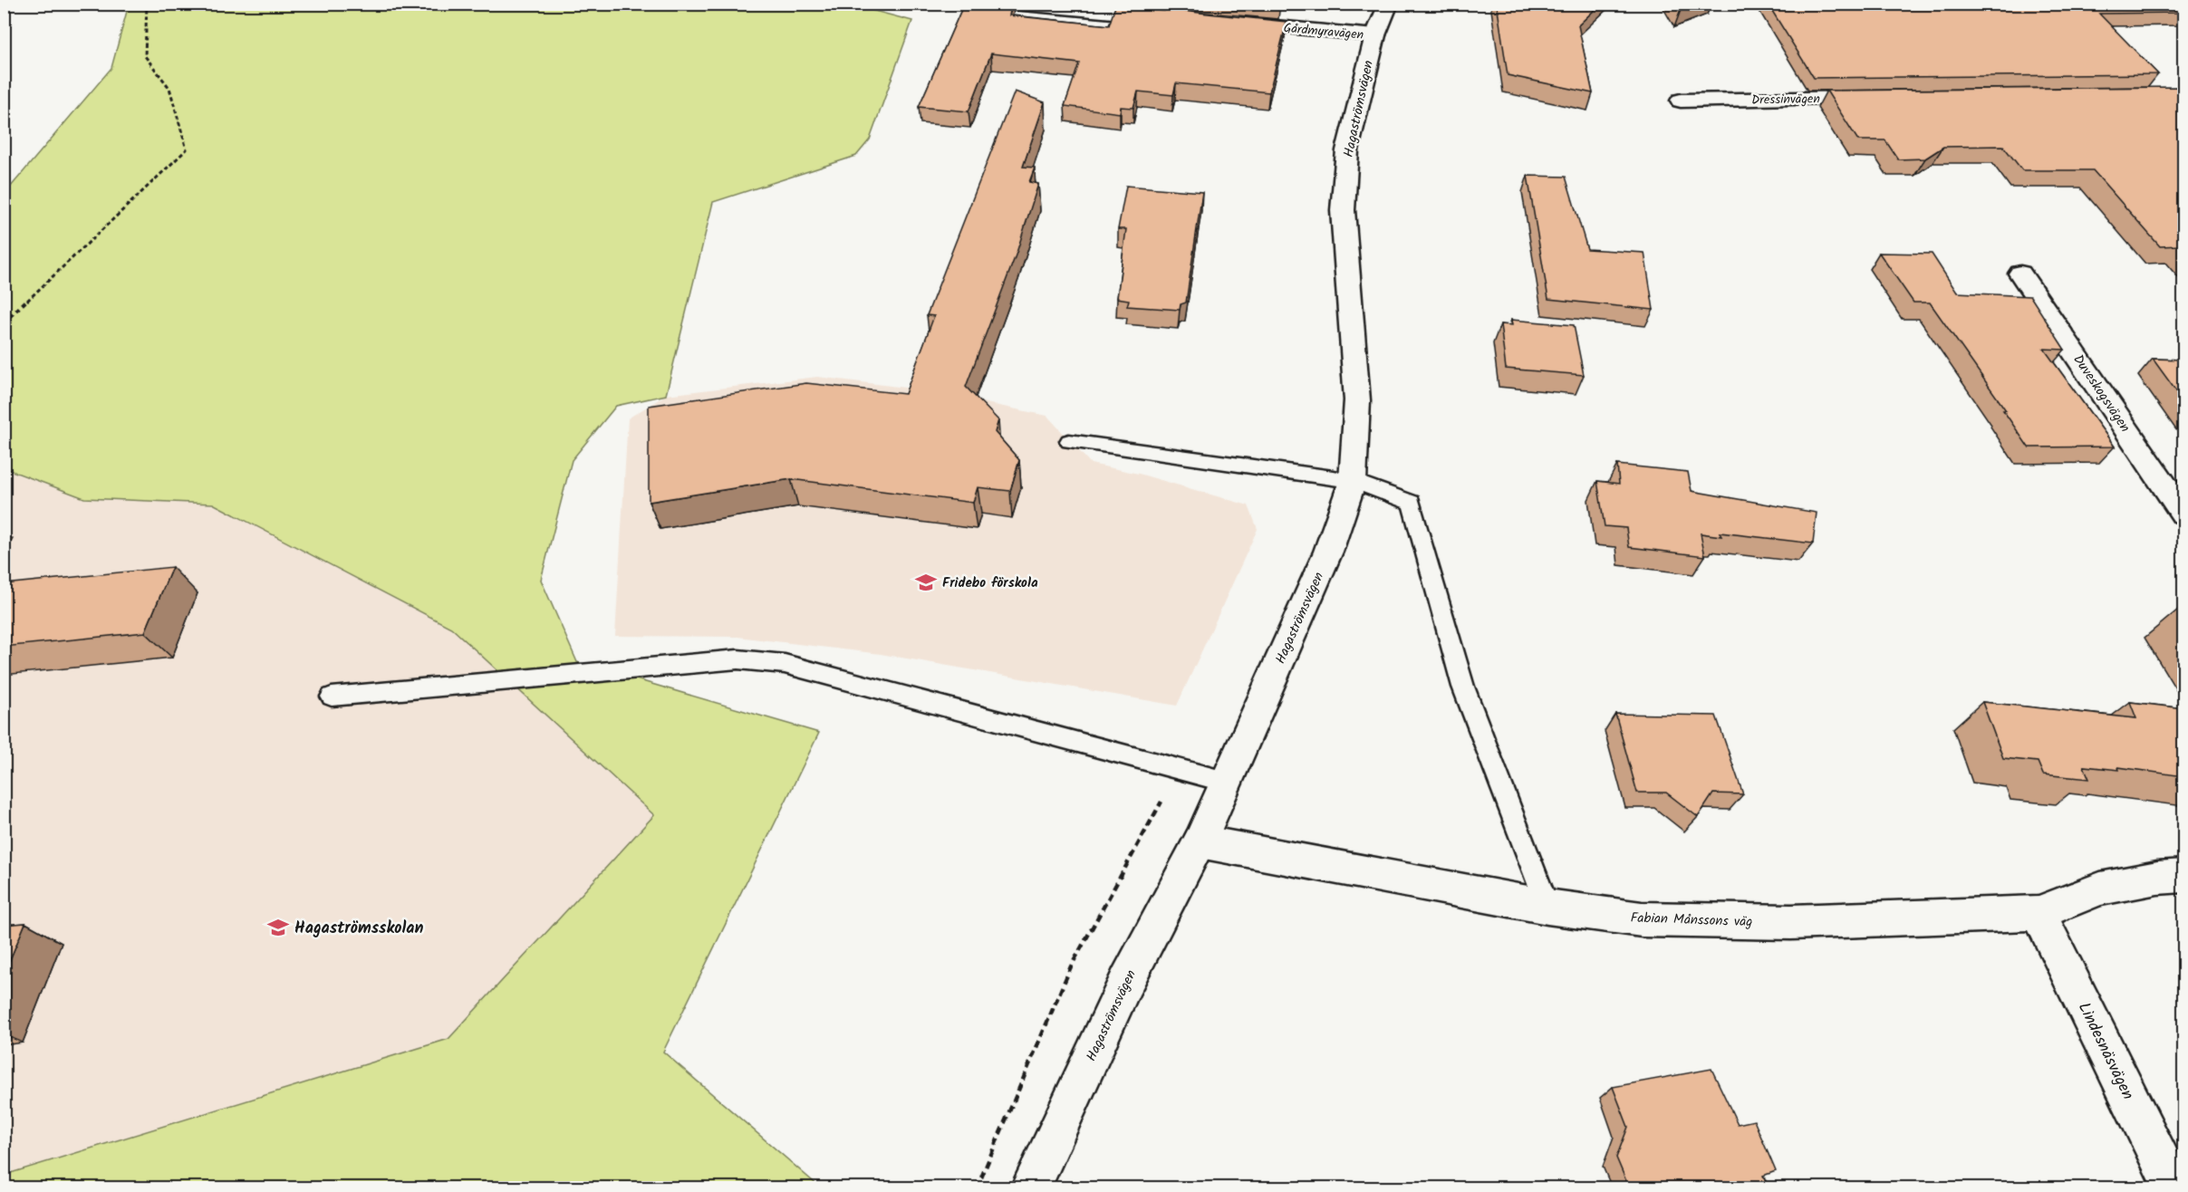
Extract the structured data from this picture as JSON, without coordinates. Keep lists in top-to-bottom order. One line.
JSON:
{"streets":{"street":["Gårdmyravägen","Dressinvägen","Hagaströmsvägen","Duveskogsvägen","Fabian Månssons väg","Lindesnäsvägen"]},"crossings":[["Gårdmyravägen","Hagaströmsvägen"],["Hagaströmsvägen","Fabian Månssons väg"],["Fabian Månssons väg","Lindesnäsvägen"]],"places":{"school or university":["Fridebo förskola","Hagaströmsskolan"]}}
